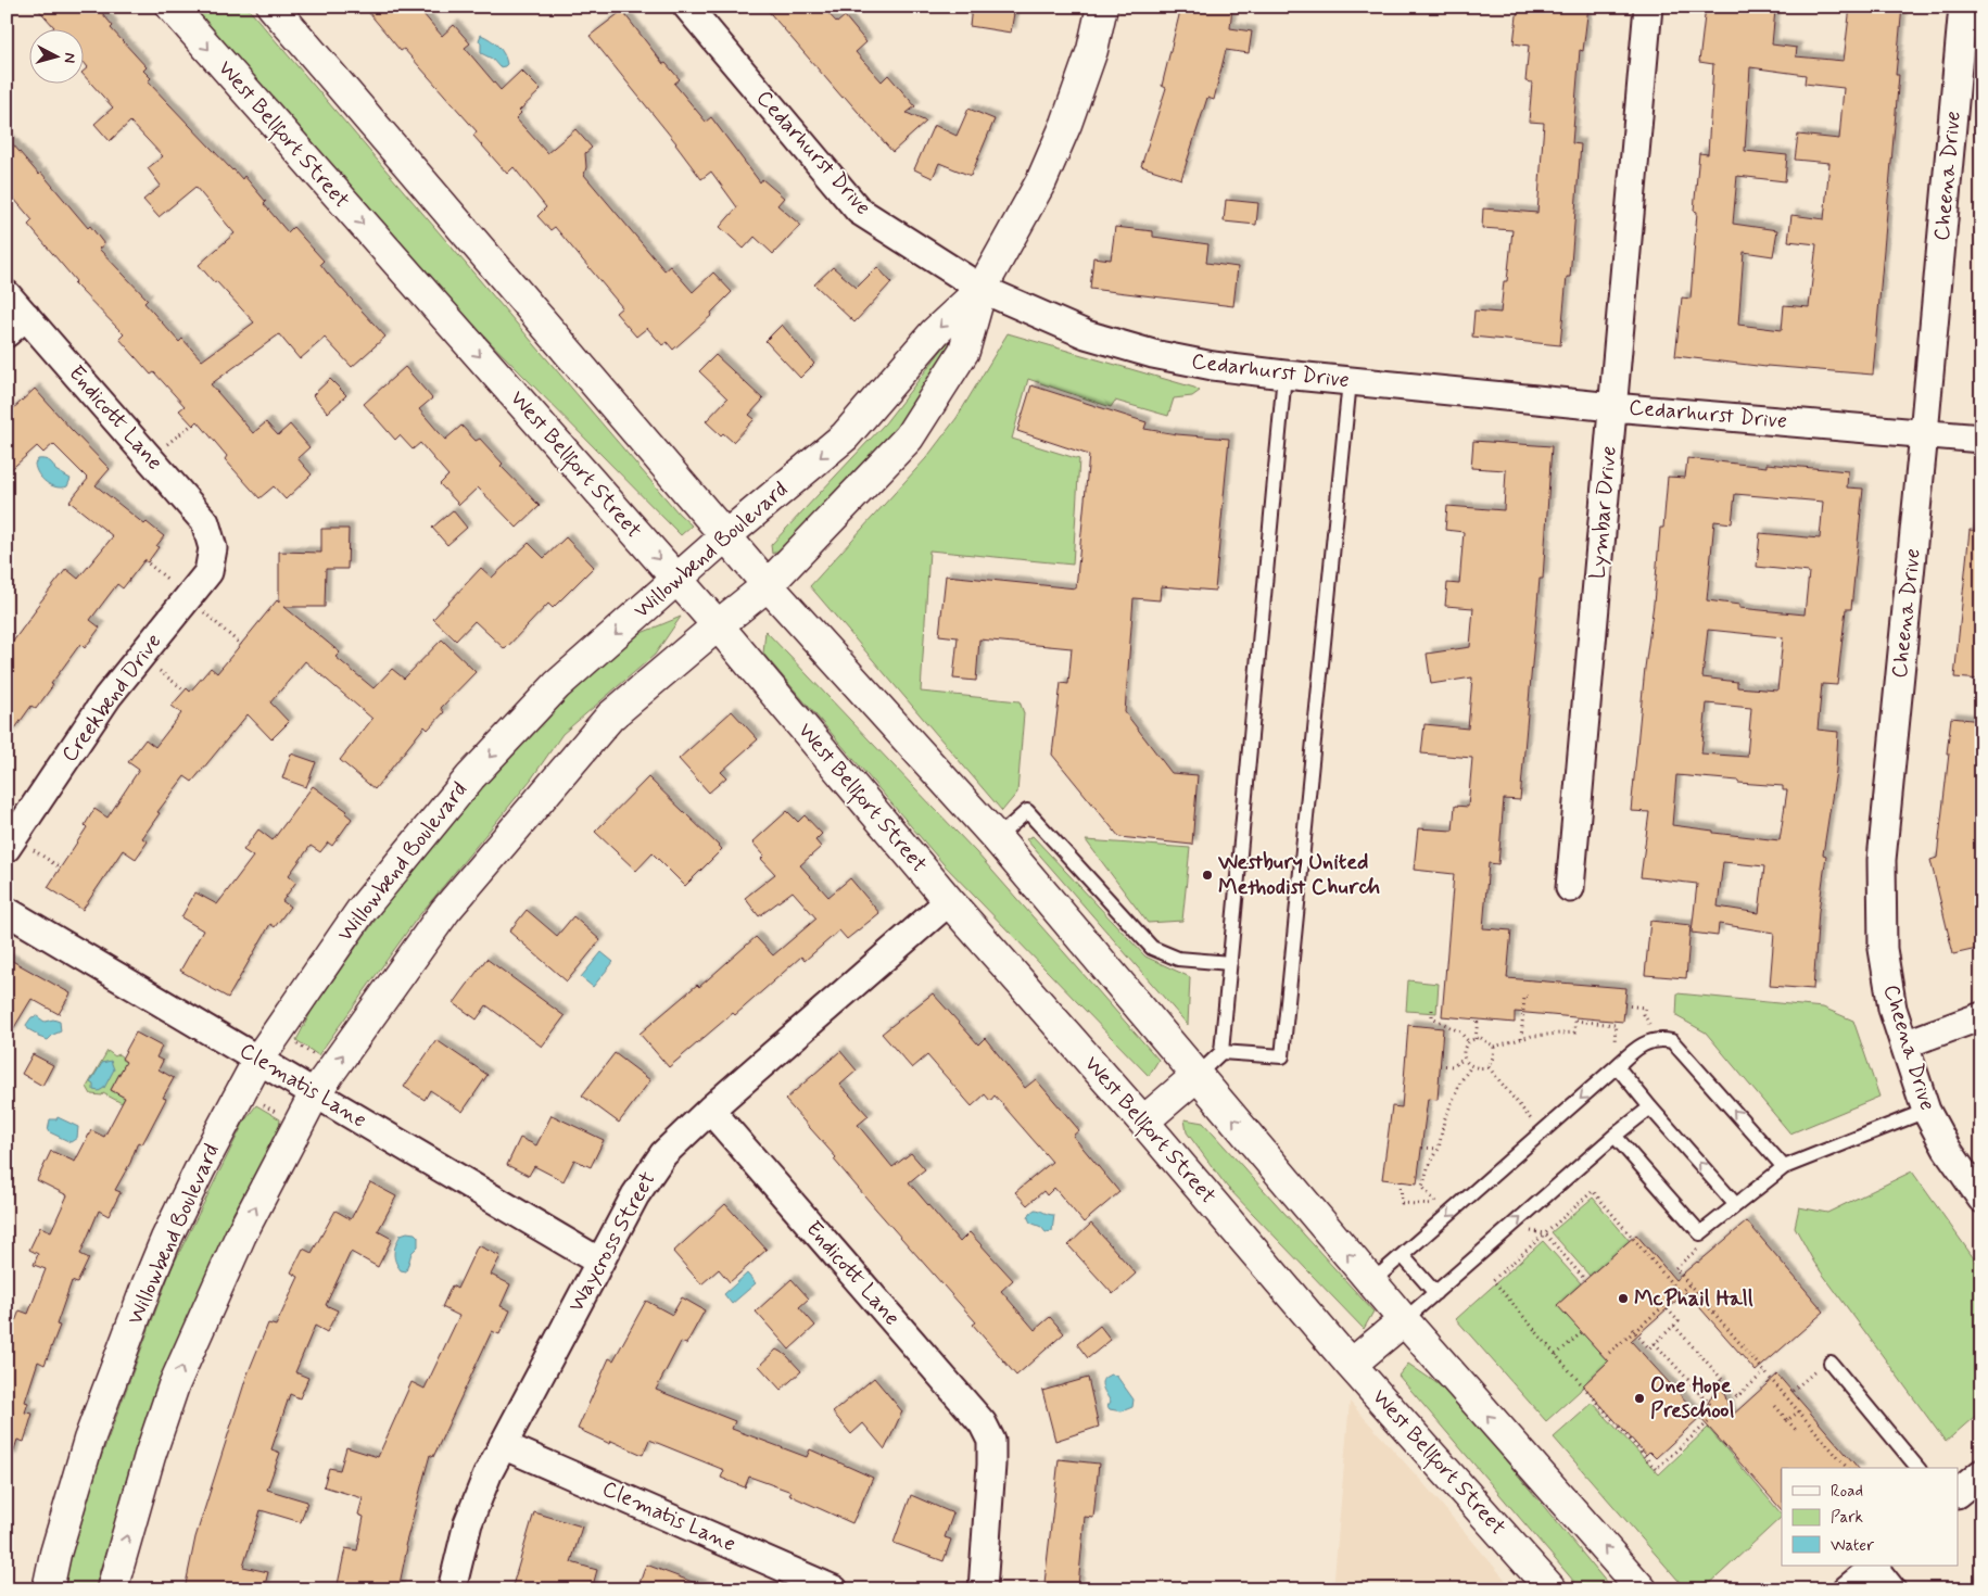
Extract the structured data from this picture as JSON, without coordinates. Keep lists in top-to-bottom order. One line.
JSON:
{"streets":{"main road":["West Bellfort Street","Willowbend Boulevard"],"street":["Cedarhurst Drive","Cheena Drive","Endicott Lane","Lymbar Drive","Creekbend Drive","Clematis Lane","Waycross Street"]},"crossings":[["West Bellfort Street","Willowbend Boulevard"],["West Bellfort Street","Waycross Street"],["Cedarhurst Drive","Cheena Drive"],["Cedarhurst Drive","Lymbar Drive"],["Cedarhurst Drive","Willowbend Boulevard"],["Endicott Lane","Creekbend Drive"],["Endicott Lane","Waycross Street"],["Willowbend Boulevard","Clematis Lane"],["Clematis Lane","Waycross Street"]],"places":["Westbury United Methodist Church","McPhail Hall","One Hope Preschool"],"legend":["Road","Park","Water"],"north":"right"}
